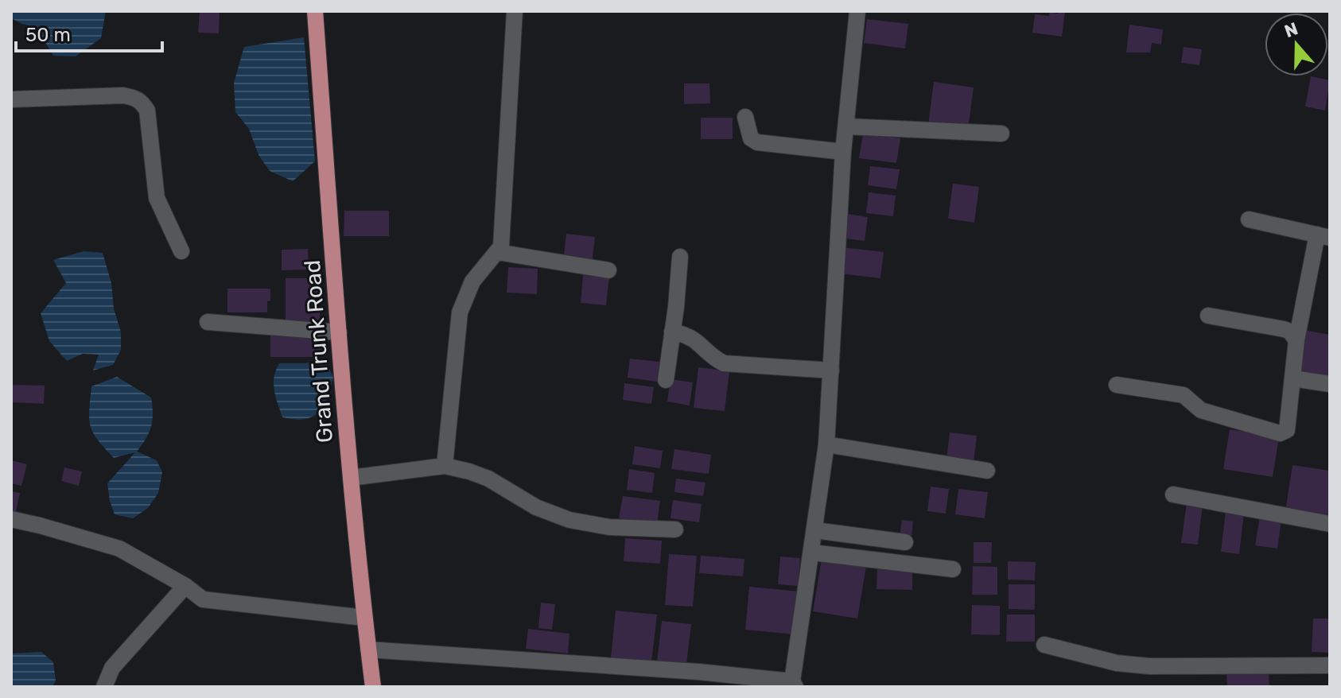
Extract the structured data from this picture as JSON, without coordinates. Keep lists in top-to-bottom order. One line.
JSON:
{"streets":{"main road":["Grand Trunk Road"]},"scale_bar":"50 m","north":"top"}
